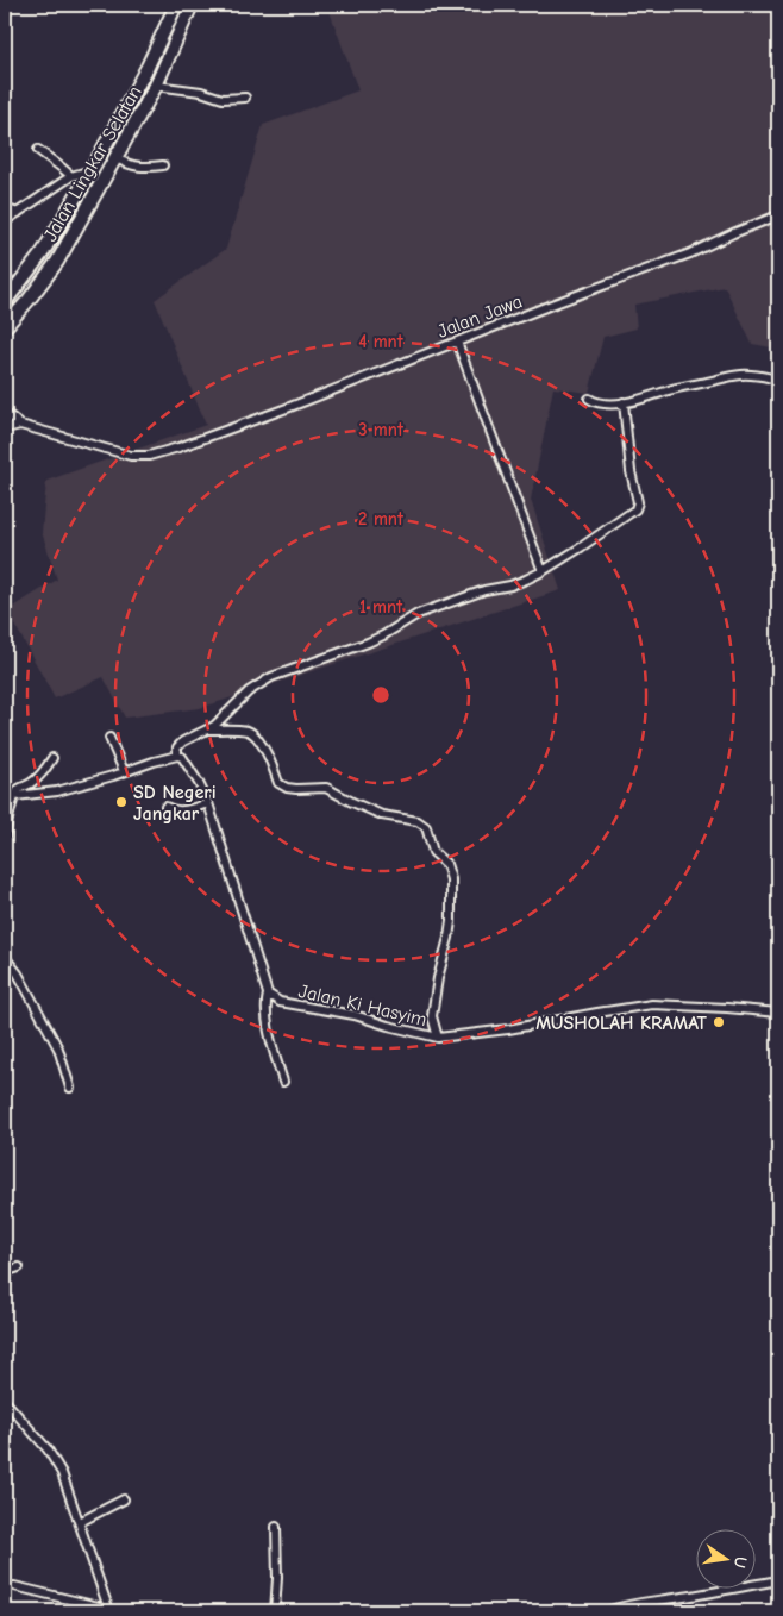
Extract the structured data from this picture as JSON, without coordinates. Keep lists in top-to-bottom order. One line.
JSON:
{"streets":{"highway":["Jalan Lingkar Selatan"],"street":["Jalan Jawa","Jalan Ki Hasyim"]},"places":["SD Negeri Jangkar","MUSHOLAH KRAMAT"],"north":"right","rings":["4 mnt","3 mnt","2 mnt","1 mnt"]}
